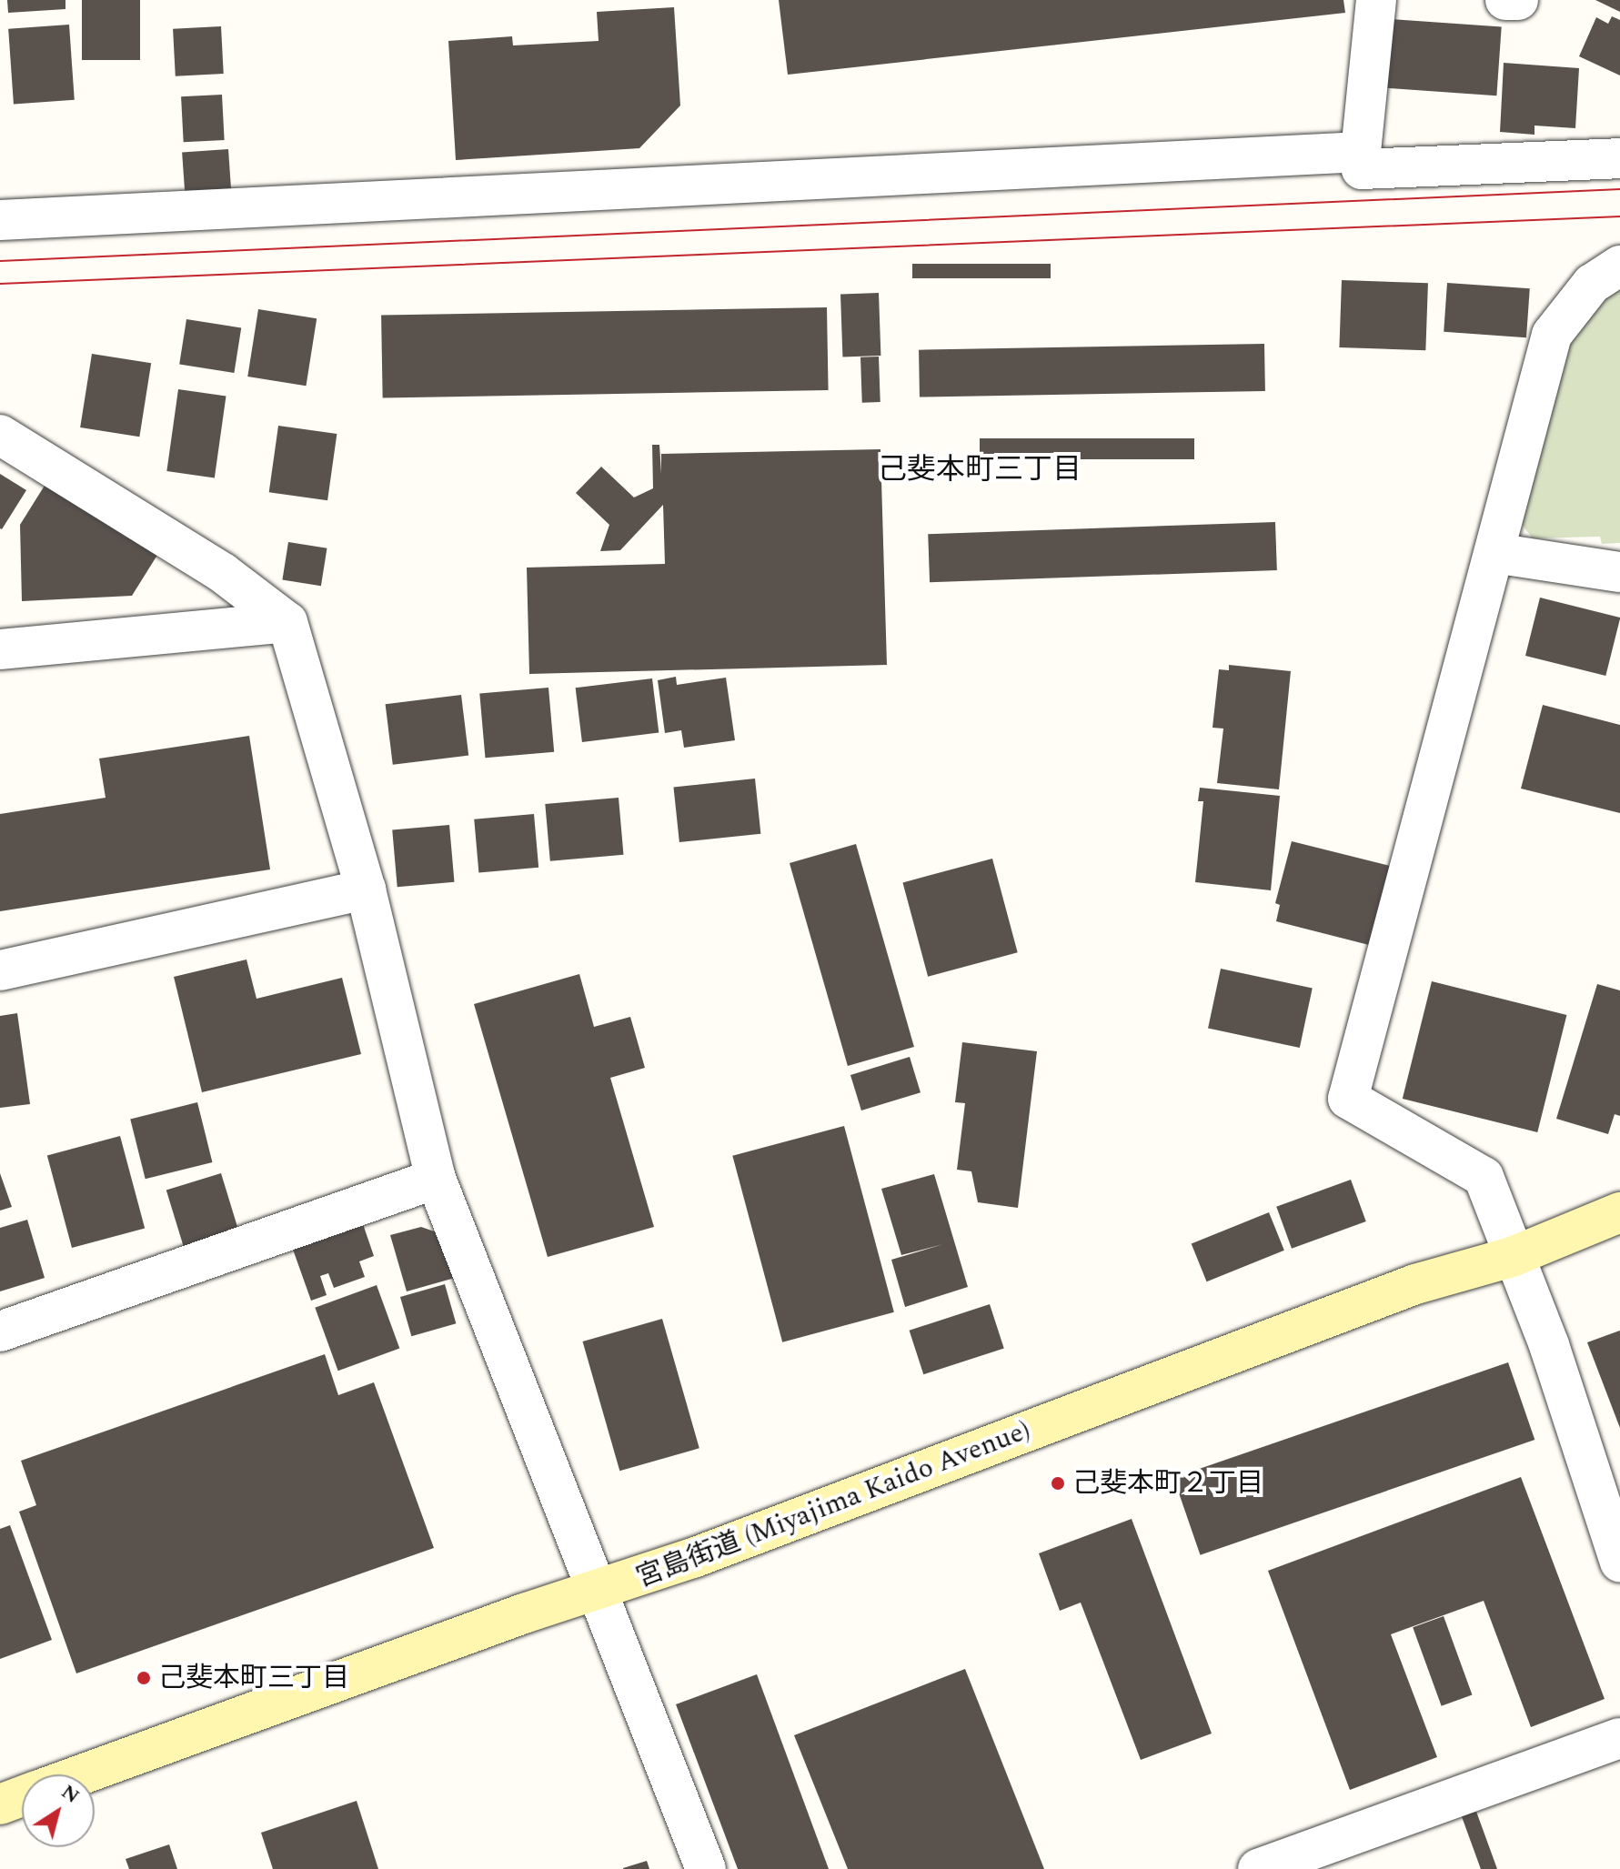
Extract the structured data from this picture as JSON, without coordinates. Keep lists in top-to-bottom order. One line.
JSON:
{"streets":{"street":["宮島街道 (Miyajima Kaido Avenue)"]},"districts":["己斐本町三丁目"],"places":["己斐本町２丁目","己斐本町三丁目"],"north":"top right"}
